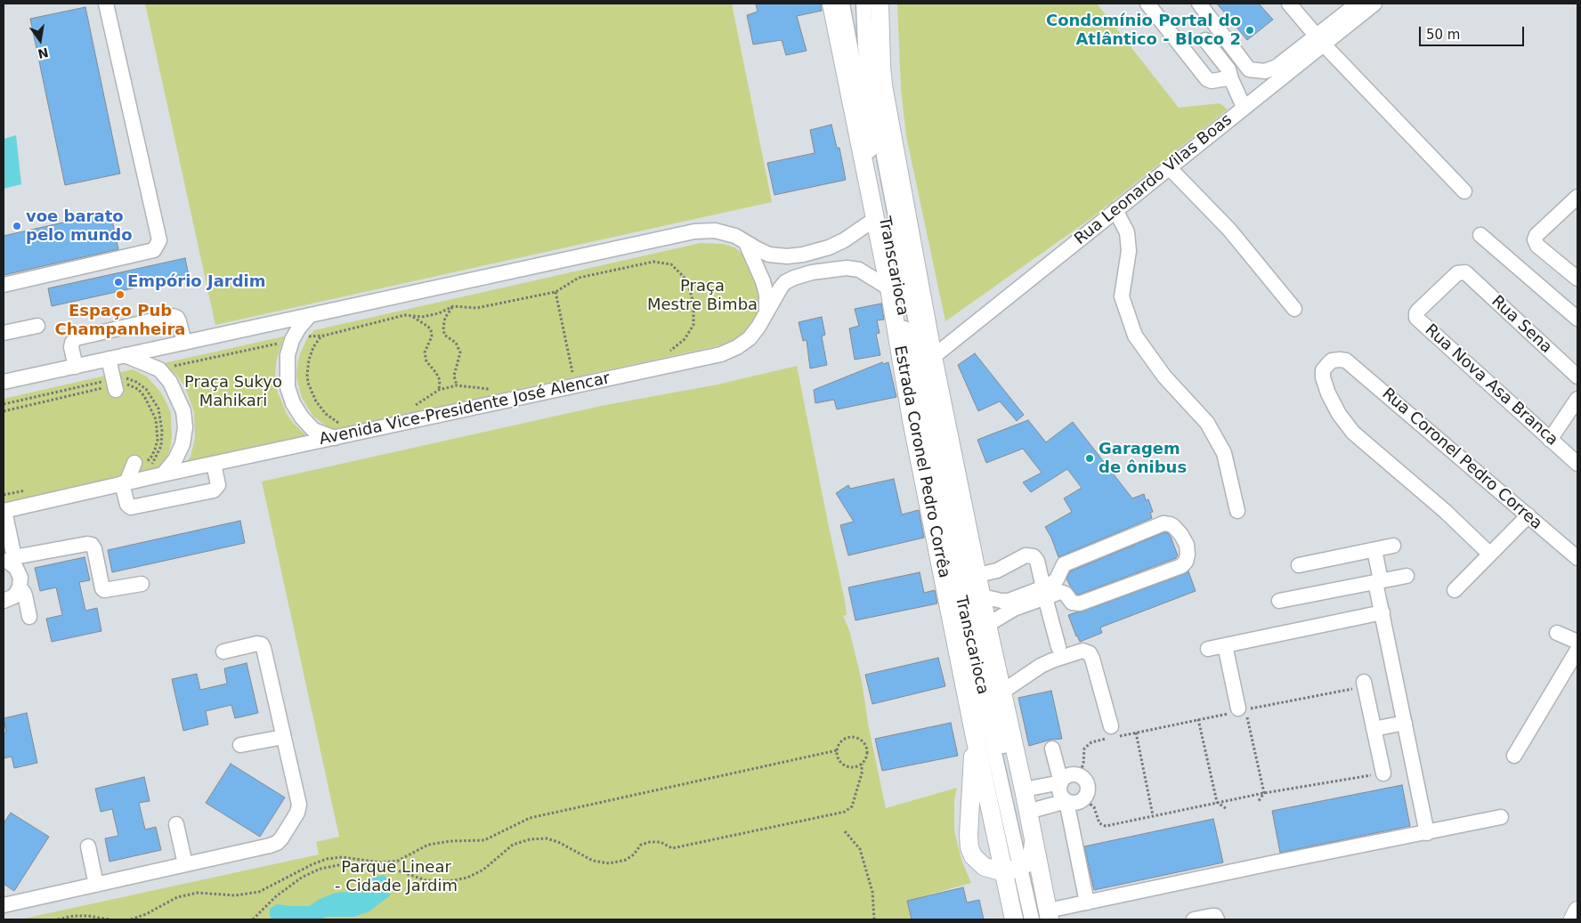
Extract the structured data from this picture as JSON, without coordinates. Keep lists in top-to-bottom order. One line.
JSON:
{"streets":{"main road":["Estrada Coronel Pedro Corrêa"],"street":["Rua Leonardo Vilas Boas","Transcarioca","Rua Sena","Rua Nova Asa Branca","Avenida Vice-Presidente José Alencar","Rua Coronel Pedro Correa"]},"crossings":[["Rua Leonardo Vilas Boas","Estrada Coronel Pedro Corrêa"],["Transcarioca","Estrada Coronel Pedro Corrêa"],["Rua Sena","Rua Nova Asa Branca"],["Avenida Vice-Presidente José Alencar","Estrada Coronel Pedro Corrêa"]],"parks":["Praça Mestre Bimba","Praça Sukyo Mahikari","Parque Linear - Cidade Jardim"],"places":["Condomínio Portal do Atlântico - Bloco 2","voe barato pelo mundo","Empório Jardim","Espaço Pub Champanheira","Garagem de ônibus"],"scale_bar":"50 m","north":"bottom"}
